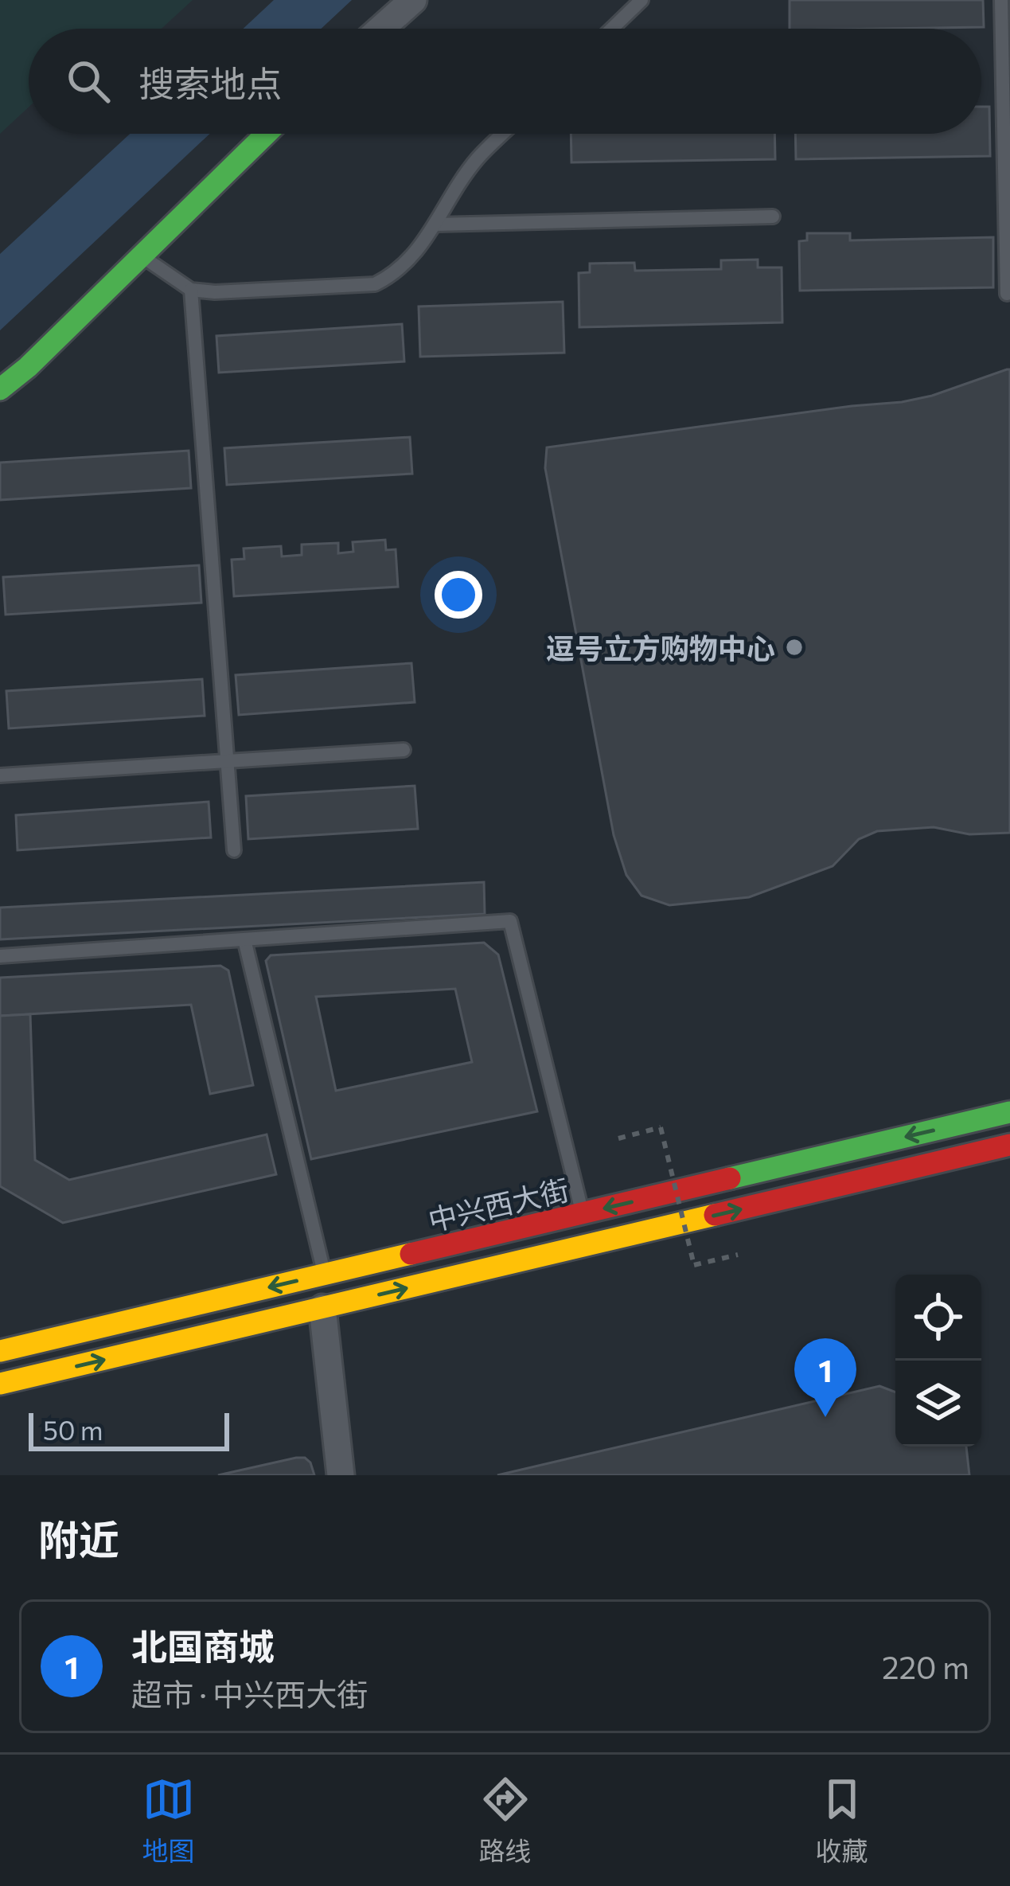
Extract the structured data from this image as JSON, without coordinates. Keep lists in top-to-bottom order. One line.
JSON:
{"streets":{"main road":["中兴西大街"]},"places":["逗号立方购物中心"],"scale_bar":"50 m","page":{"search":"搜索地点","pins":"1","scale":"50 m","heading":"附近","list":[{"mark":"1","name":"北国商城","note":"超市 · 中兴西大街","value":"220 m"}],"nav":["地图","路线","收藏"]}}
